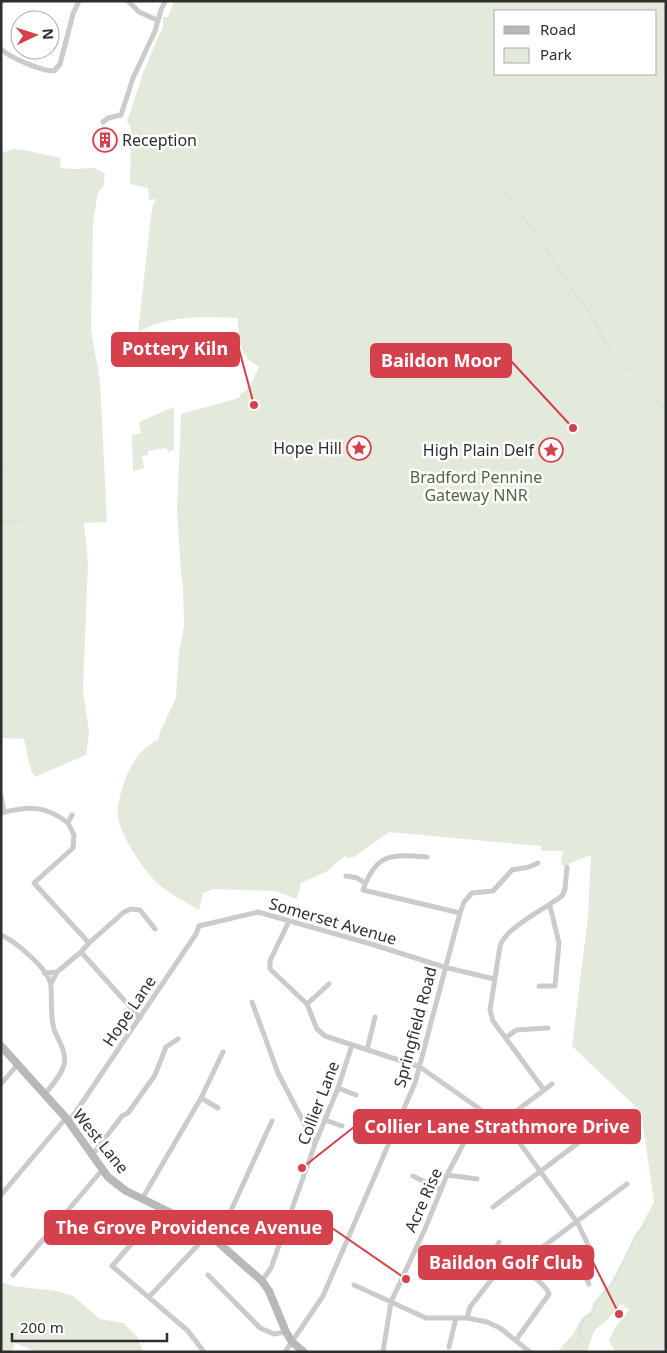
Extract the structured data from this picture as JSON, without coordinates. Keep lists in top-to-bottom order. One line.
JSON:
{"streets":{"street":["Somerset Avenue","Hope Lane","Springfield Road","Collier Lane","West Lane","Acre Rise"]},"crossings":[["Somerset Avenue","Hope Lane"],["Somerset Avenue","Springfield Road"],["Hope Lane","West Lane"],["Springfield Road","West Lane"],["Collier Lane","West Lane"]],"parks":["Bradford Pennine Gateway NNR"],"places":{"building":["Reception"],"other":["Pottery Kiln","Baildon Moor","Collier Lane Strathmore Drive","The Grove Providence Avenue","Baildon Golf Club"],"place":["Hope Hill","High Plain Delf"]},"legend":["Road","Park"],"scale_bar":"200 m","north":"right"}
